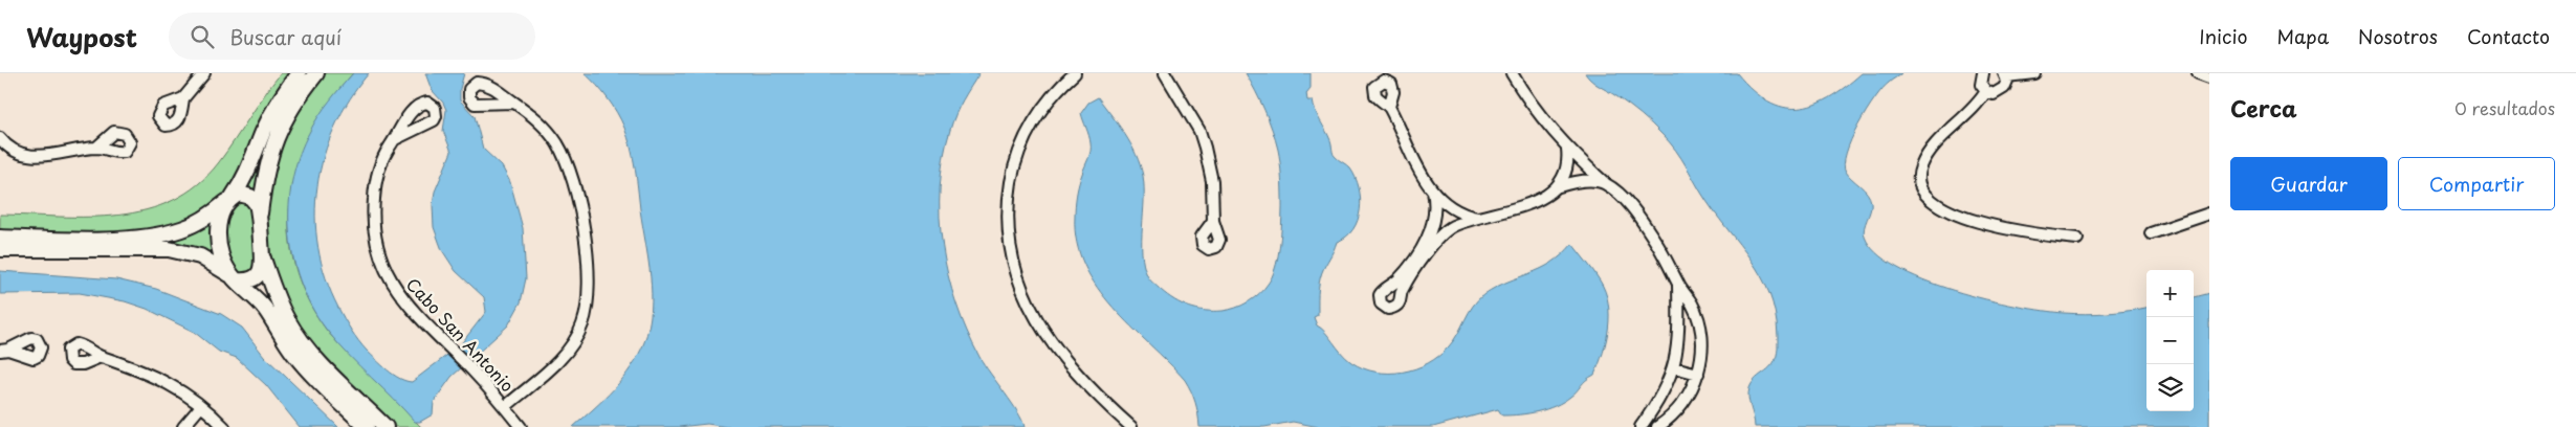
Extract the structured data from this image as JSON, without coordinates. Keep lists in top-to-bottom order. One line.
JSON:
{"streets":{"street":["Cabo San Antonio"]},"page":{"header":"Waypost","search":"Buscar aquí","nav":["Inicio","Mapa","Nosotros","Contacto"],"heading":["Cerca","0 resultados"],"buttons":["Guardar","Compartir"],"map_buttons":["+","−"]}}
